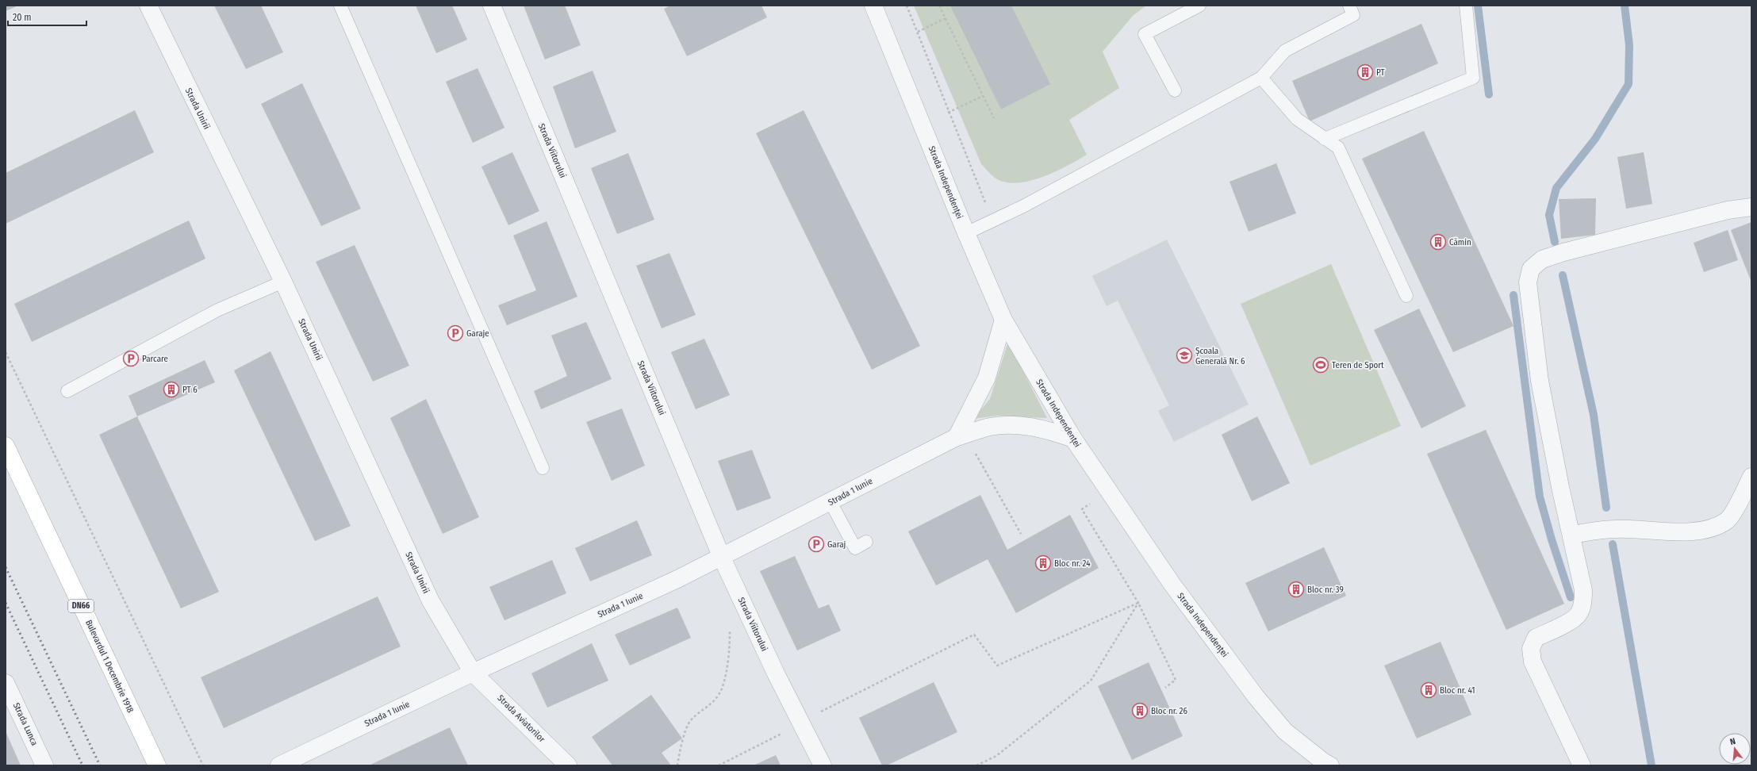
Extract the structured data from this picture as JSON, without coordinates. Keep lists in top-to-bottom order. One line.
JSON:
{"streets":{"main road":["DN66","Bulevardul 1 Decembrie 1918"],"street":["Strada Unirii","Strada Viitorului","Strada Independenței","Strada 1 Iunie","Strada Aviatorilor","Strada Lunca"]},"crossings":[["Strada Unirii","Strada 1 Iunie"],["Strada Unirii","Strada Aviatorilor"],["Strada Viitorului","Strada 1 Iunie"],["Strada Independenței","Strada 1 Iunie"],["Strada 1 Iunie","Strada Aviatorilor"]],"places":{"building":["PT","Cămin","PT 6","Bloc nr. 24","Bloc nr. 39","Bloc nr. 41","Bloc nr. 26"],"parking":["Garaje","Parcare","Garaj"],"school or university":["Școala Generală Nr. 6"],"sports":["Teren de Sport"]},"scale_bar":"20 m","north":"top"}
